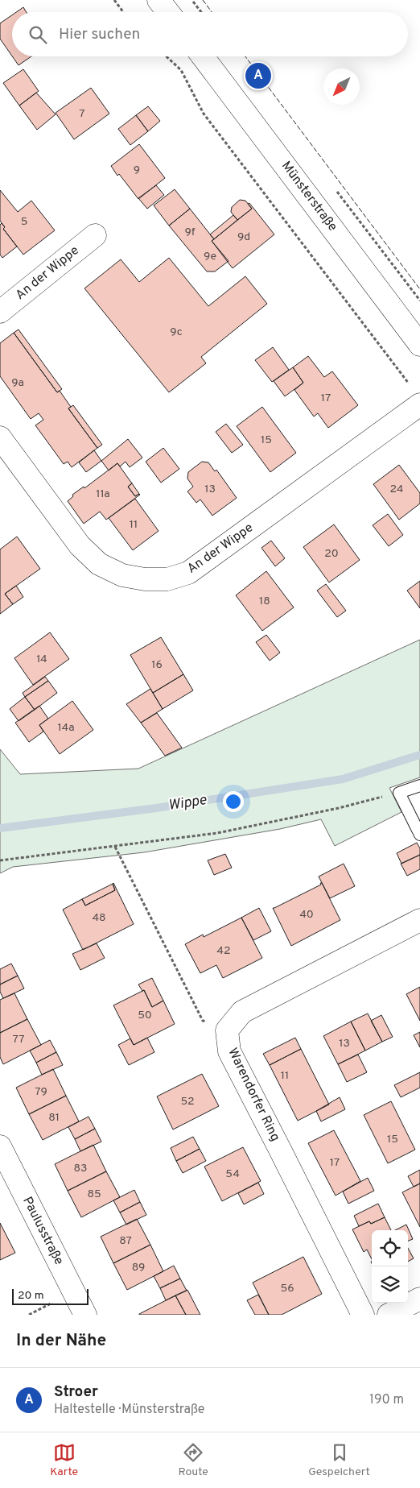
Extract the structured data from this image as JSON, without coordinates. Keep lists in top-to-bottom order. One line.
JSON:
{"streets":{"street":["Münsterstraße","An der Wippe","Warendorfer Ring","Paulusstraße"]},"water":["Wippe"],"house_numbers":["7","9","5","9f","9d","9e","9c","9a","17","15","13","24","11a","11","20","18","14","16","14a","40","48","42","50","77","13","11","79","52","81","15","17","83","54","85","87","89","56"],"scale_bar":"20 m","north":"bottom left","page":{"search":"Hier suchen","pins":"A","scale":"20 m","heading":"In der Nähe","list":[{"mark":"A","name":"Stroer","note":"Haltestelle · Münsterstraße","value":"190 m"}],"nav":["Karte","Route","Gespeichert"]}}
